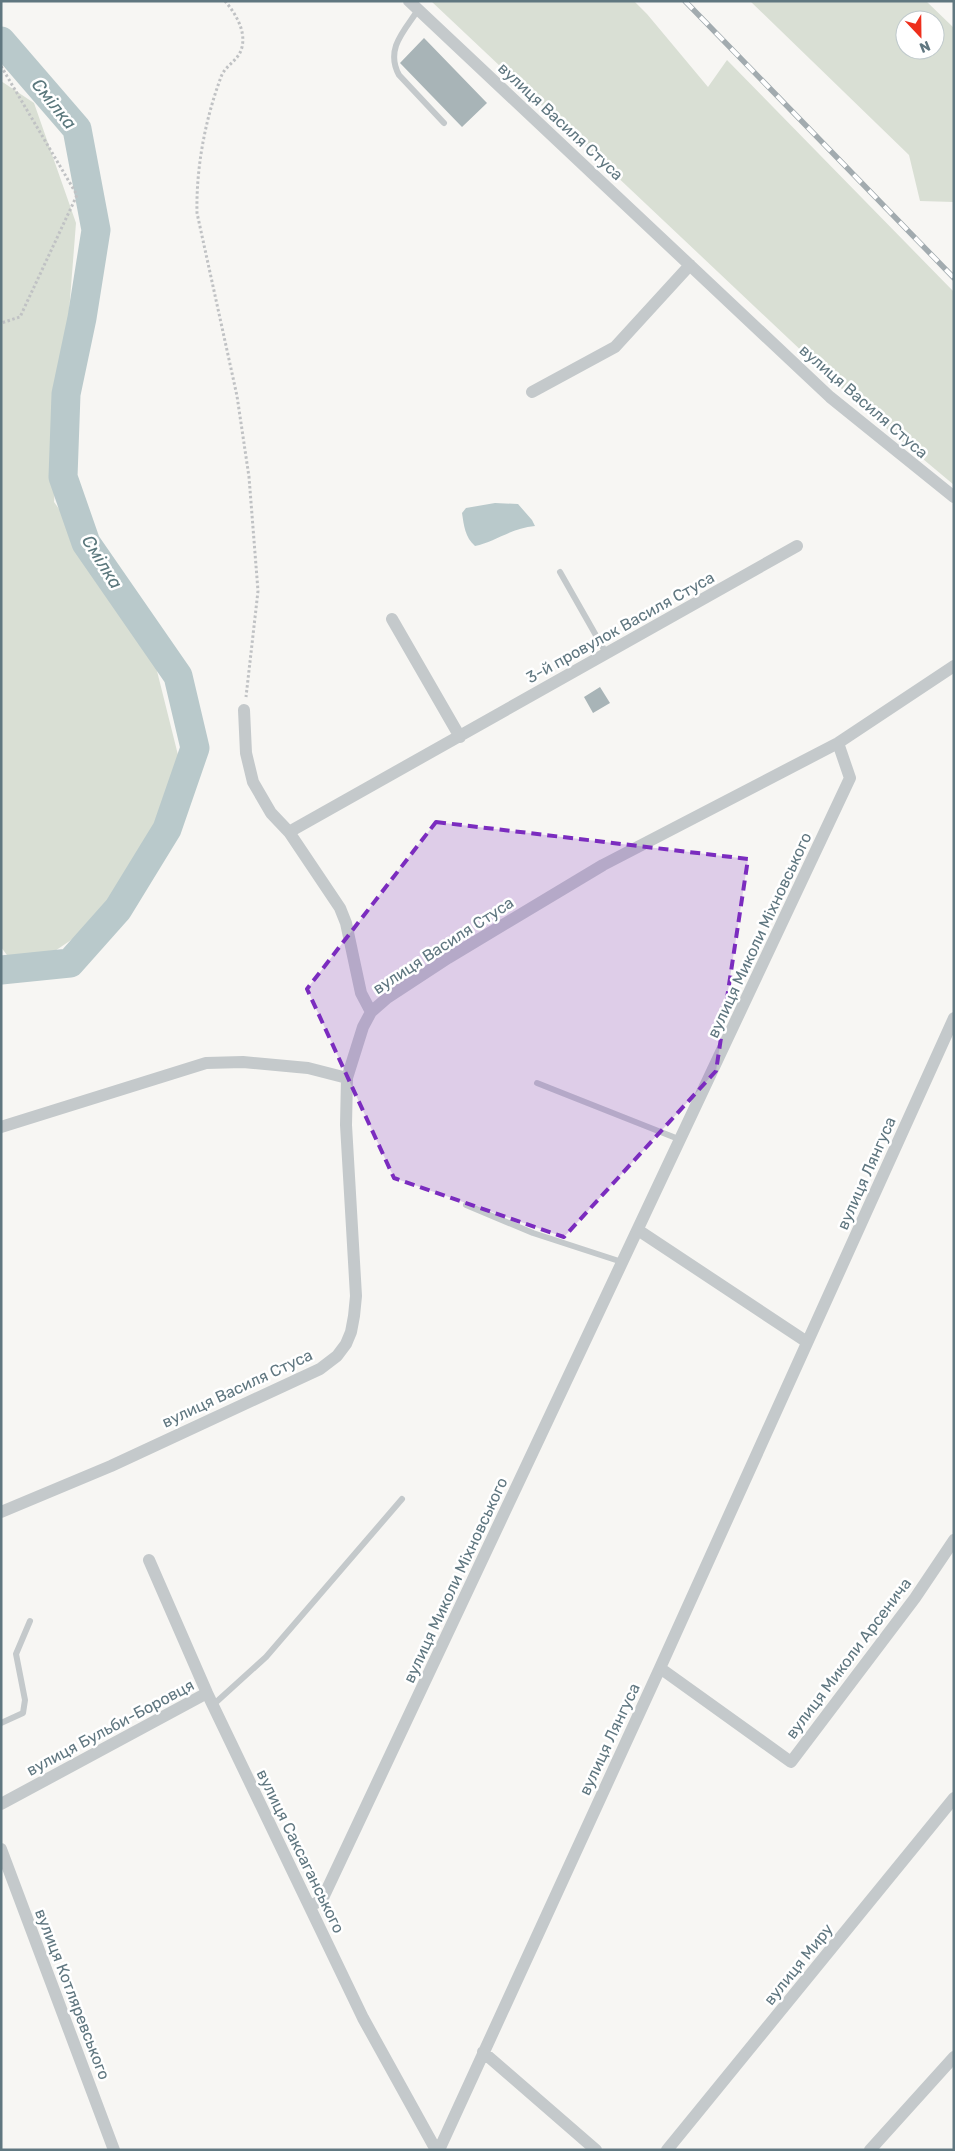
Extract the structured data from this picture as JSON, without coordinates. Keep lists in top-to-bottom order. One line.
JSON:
{"streets":{"street":["вулиця Василя Стуса","3-й провулок Василя Стуса","вулиця Миколи Міхновського","вулиця Лянгуса","вулиця Миколи Арсенича","вулиця Бульби-Боровця","вулиця Саксаганського","вулиця Миру","вулиця Котляревського"]},"crossings":[["вулиця Василя Стуса","вулиця Миколи Міхновського"],["вулиця Миколи Міхновського","вулиця Саксаганського"],["вулиця Лянгуса","вулиця Миколи Арсенича"],["вулиця Лянгуса","вулиця Саксаганського"],["вулиця Бульби-Боровця","вулиця Саксаганського"]],"water":["Смілка"],"north":"bottom"}
